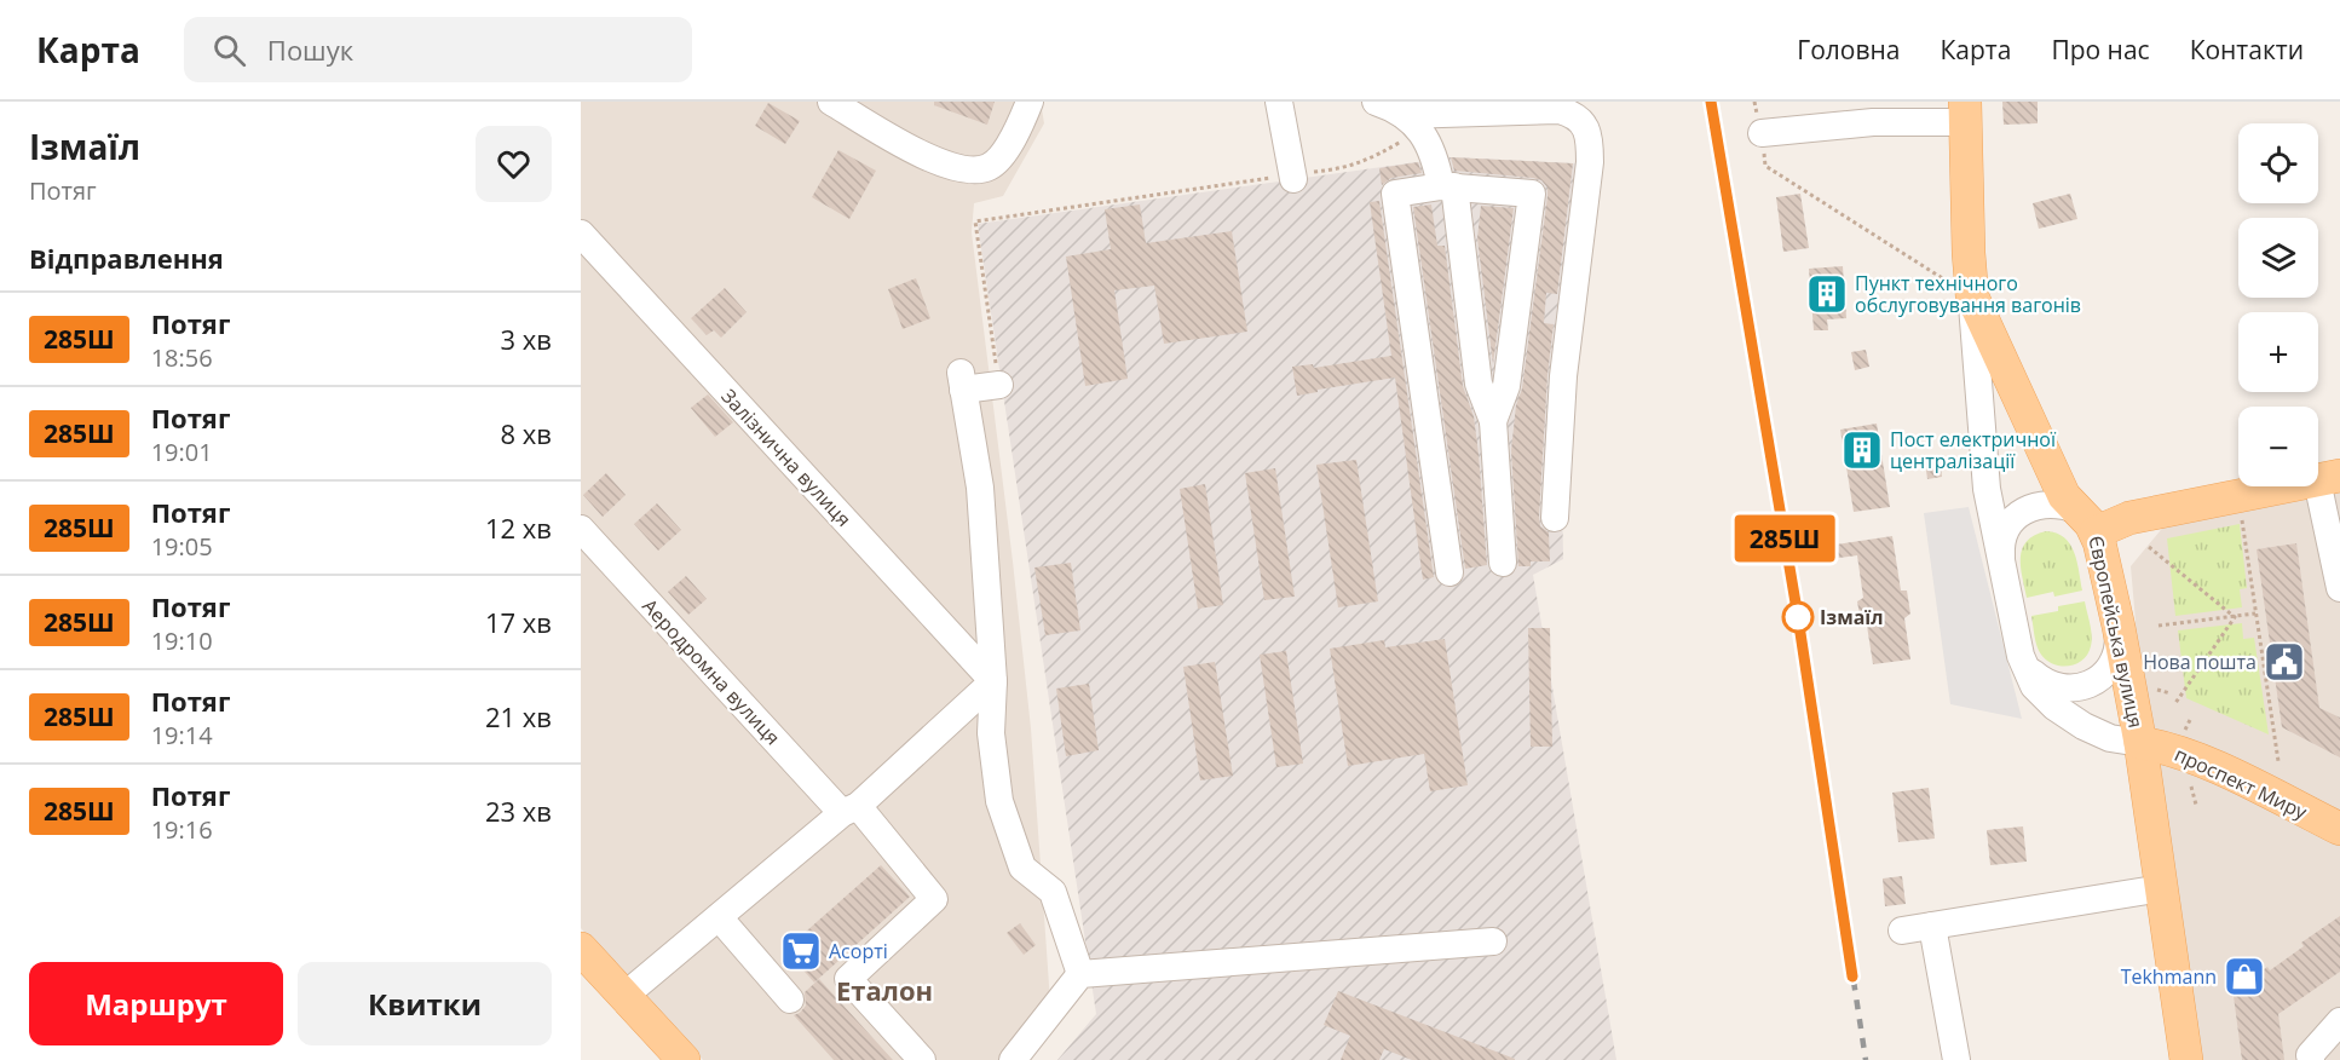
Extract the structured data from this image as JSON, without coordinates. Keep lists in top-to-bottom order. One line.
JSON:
{"streets":{"main road":["Європейська вулиця","проспект Миру"],"street":["Залізнична вулиця","Аеродромна вулиця"]},"crossings":[["Європейська вулиця","проспект Миру"]],"districts":["Еталон"],"places":{"building":["Пункт технічного обслуговування вагонів","Пост електричної централізації"],"other":["Ізмаїл"],"public building":["Нова пошта"],"supermarket":["Асорті"],"shop":["Tekhmann"]},"page":{"header":"Карта","search":"Пошук","nav":["Головна","Карта","Про нас","Контакти"],"heading":[["Ізмаїл","Потяг"],"Відправлення"],"on_map":"285Ш","map_buttons":["+","−"],"list":[{"mark":"285Ш","name":"Потяг","note":"18:56","value":"3 хв"},{"mark":"285Ш","name":"Потяг","note":"19:01","value":"8 хв"},{"mark":"285Ш","name":"Потяг","note":"19:05","value":"12 хв"},{"mark":"285Ш","name":"Потяг","note":"19:10","value":"17 хв"},{"mark":"285Ш","name":"Потяг","note":"19:14","value":"21 хв"},{"mark":"285Ш","name":"Потяг","note":"19:16","value":"23 хв"}],"buttons":["Маршрут","Квитки"]}}
